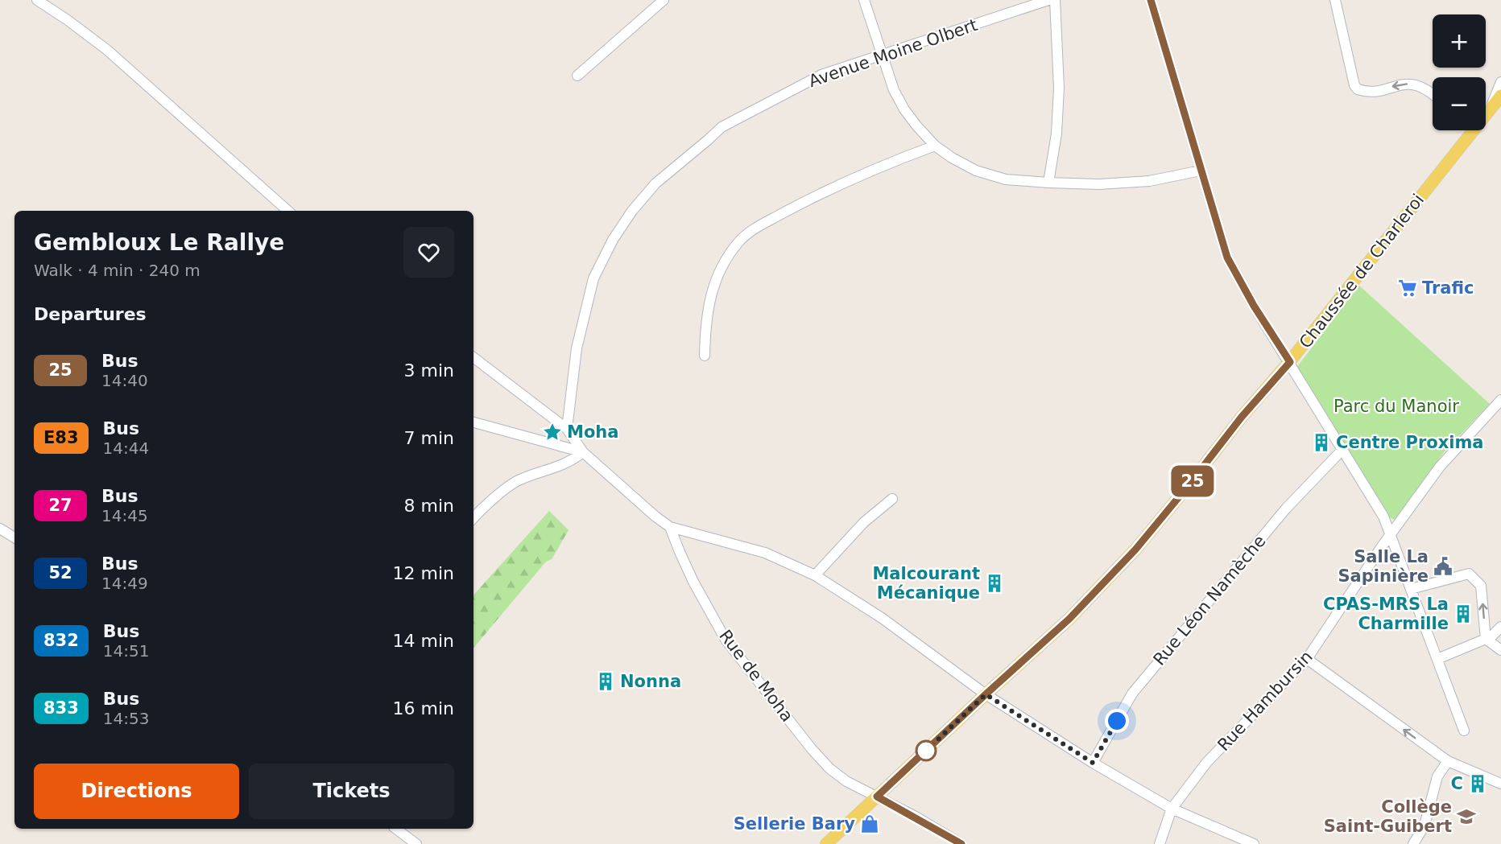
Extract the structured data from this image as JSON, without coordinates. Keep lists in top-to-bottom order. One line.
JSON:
{"streets":{"main road":["Chaussée de Charleroi"],"street":["Avenue Moine Olbert","Rue Léon Namèche","Rue de Moha","Rue Hambursin"]},"crossings":[["Chaussée de Charleroi","Rue de Moha"]],"parks":["Parc du Manoir"],"places":{"supermarket":["Trafic"],"place":["Moha"],"building":["Centre Proxima","Malcourant Mécanique","CPAS-MRS La Charmille","Nonna","C"],"public building":["Salle La Sapinière"],"school or university":["Collège Saint-Guibert"],"shop":["Sellerie Bary"]},"lines":["bus line 25"],"page":{"on_map":"25","map_buttons":["+","−"],"heading":[["Gembloux Le Rallye","Walk · 4 min · 240 m"],"Departures"],"list":[{"mark":"25","name":"Bus","note":"14:40","value":"3 min"},{"mark":"E83","name":"Bus","note":"14:44","value":"7 min"},{"mark":"27","name":"Bus","note":"14:45","value":"8 min"},{"mark":"52","name":"Bus","note":"14:49","value":"12 min"},{"mark":"832","name":"Bus","note":"14:51","value":"14 min"},{"mark":"833","name":"Bus","note":"14:53","value":"16 min"}],"buttons":["Directions","Tickets"]}}
